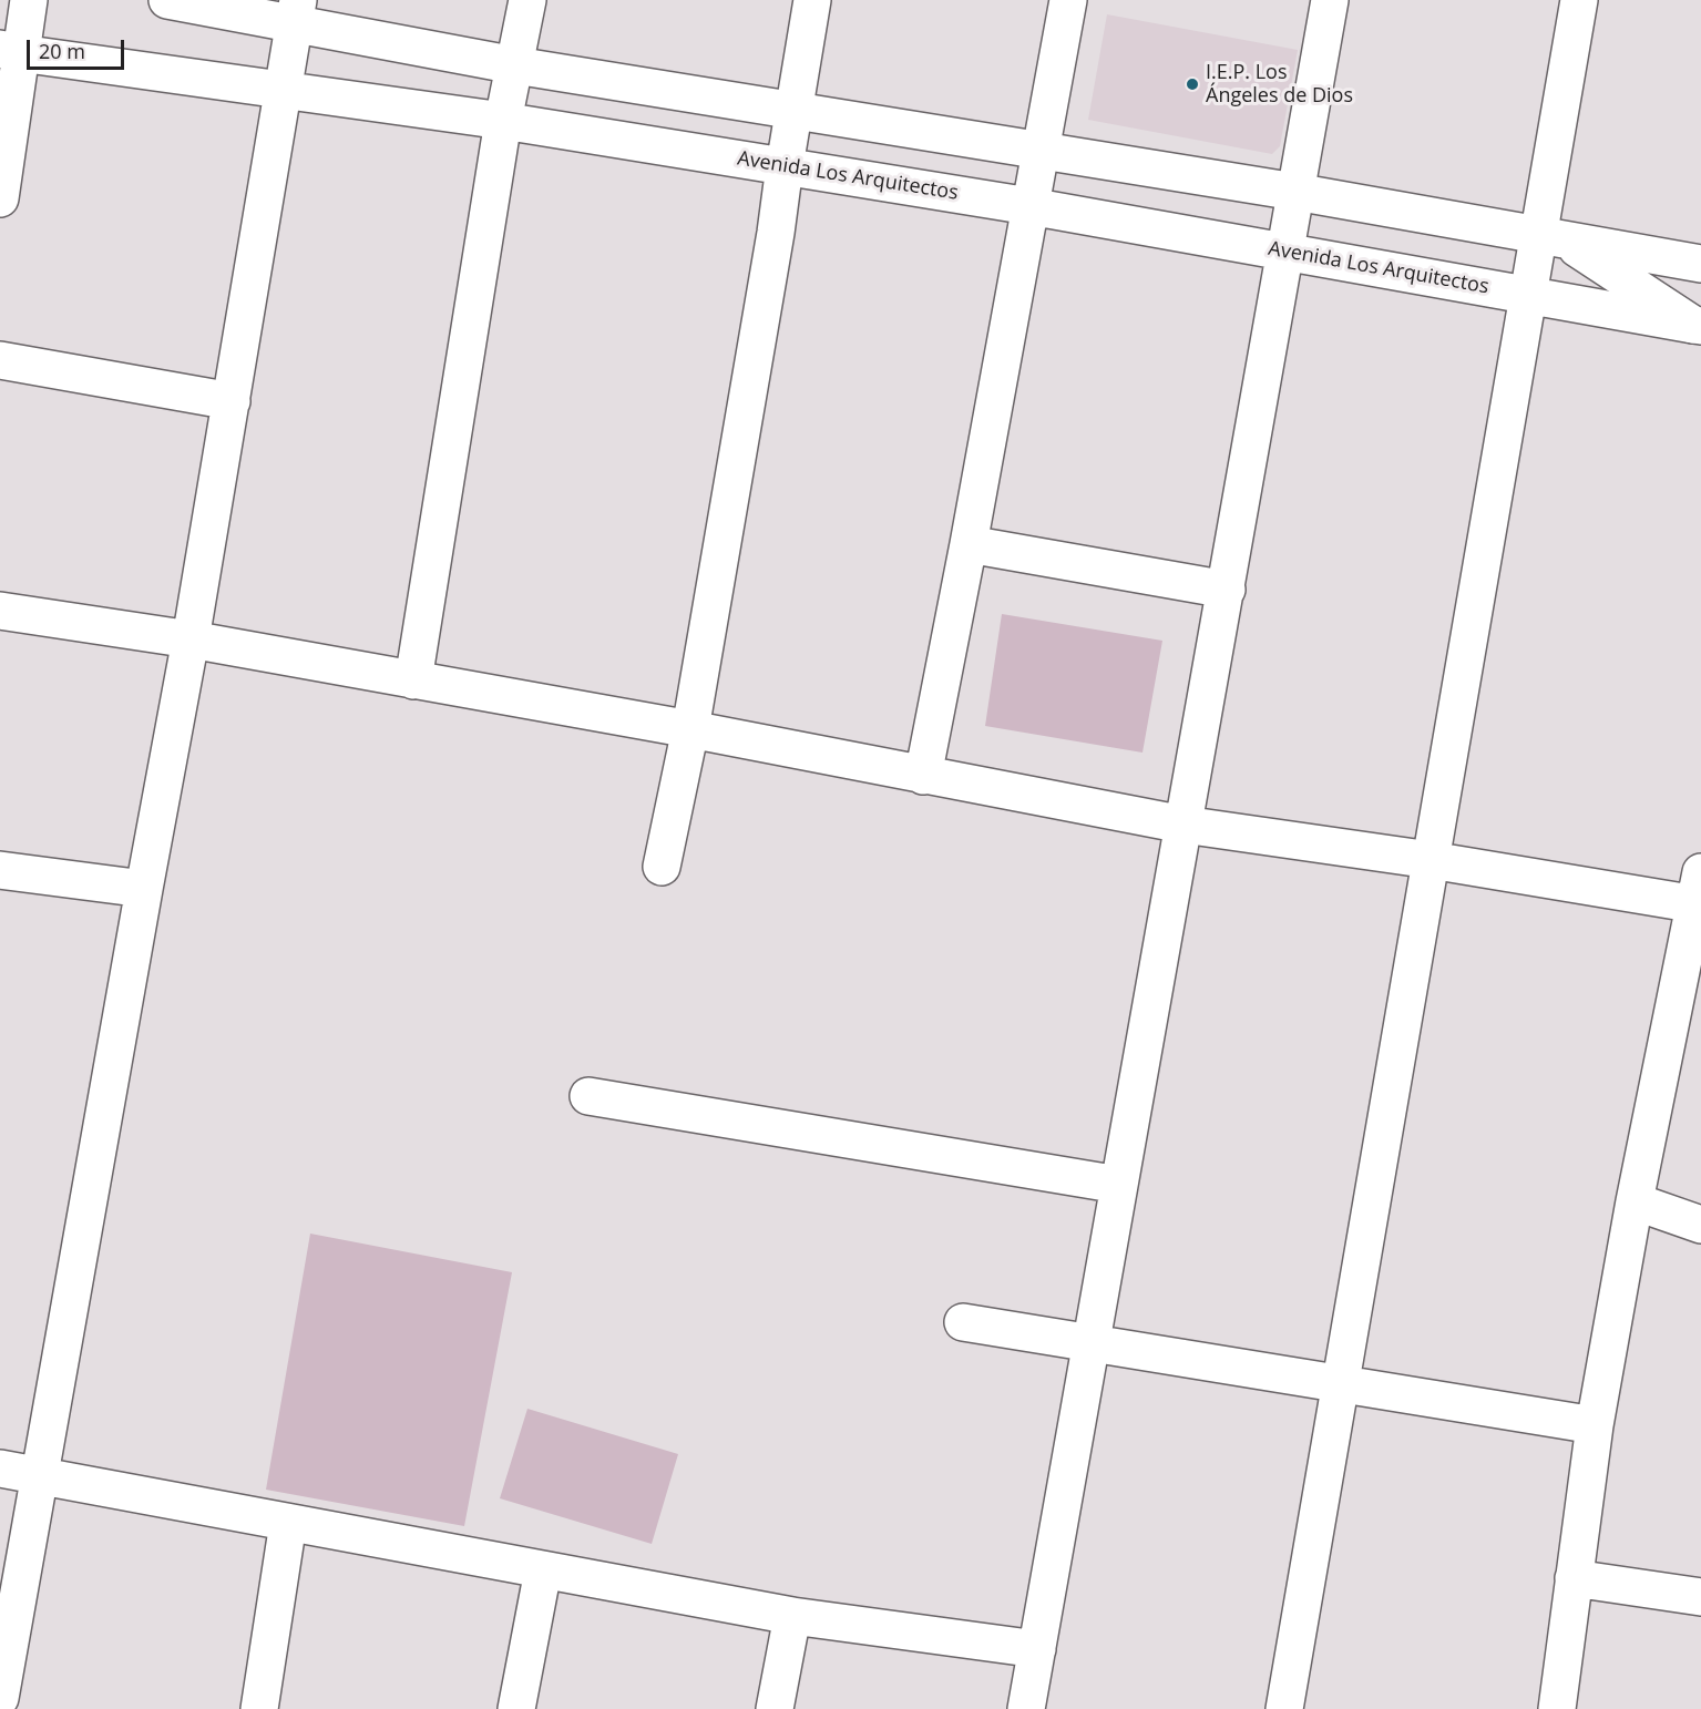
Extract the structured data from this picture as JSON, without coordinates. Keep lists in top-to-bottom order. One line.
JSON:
{"streets":{"street":["Avenida Los Arquitectos"]},"places":["I.E.P. Los Ángeles de Dios"],"scale_bar":"20 m"}
